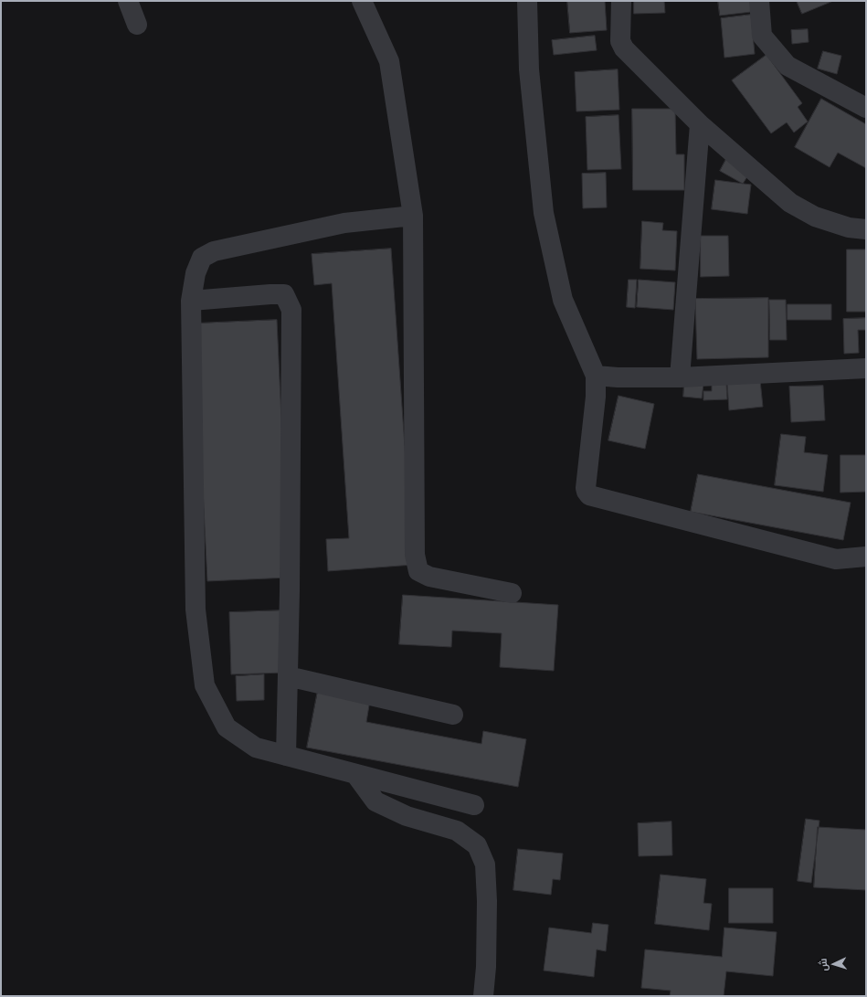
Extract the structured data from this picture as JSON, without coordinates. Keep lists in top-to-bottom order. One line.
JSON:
{"north":"left"}
